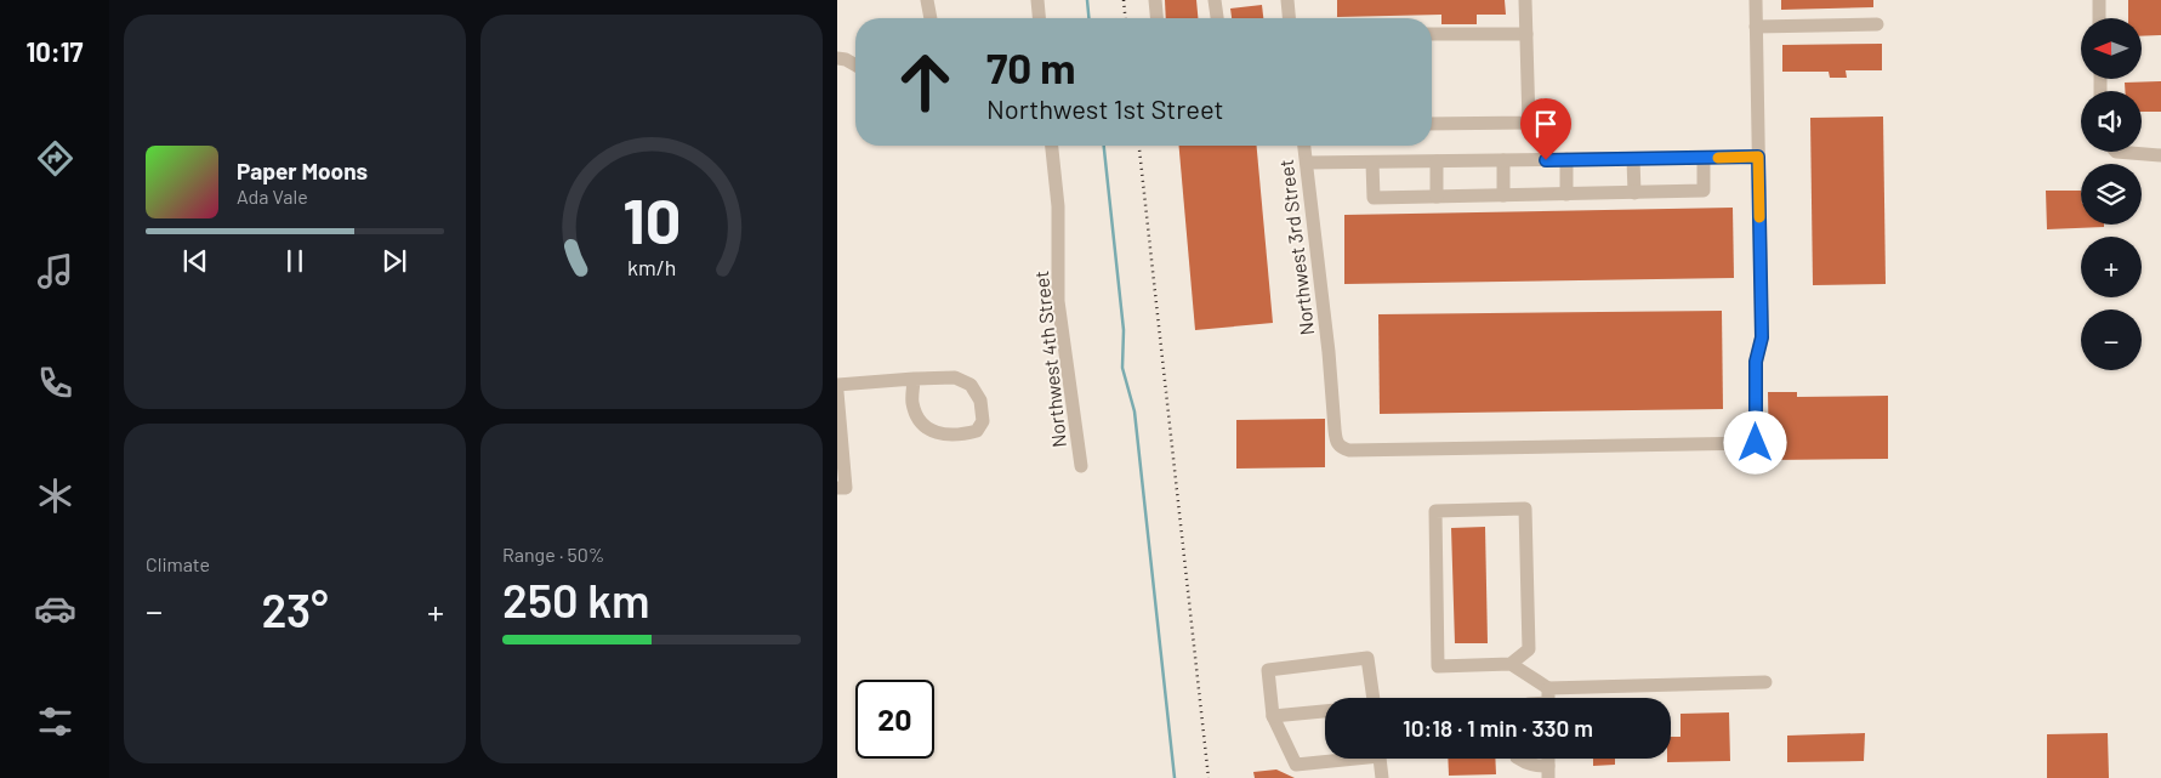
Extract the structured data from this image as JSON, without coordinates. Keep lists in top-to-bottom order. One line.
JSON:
{"streets":{"street":["Northwest 3rd Street","Northwest 4th Street"]},"north":"left","page":{"tabs":"10:17","map_buttons":["+","−"],"turn":["70 m","Northwest 1st Street"],"song":["Paper Moons","Ada Vale"],"tile":["Climate",["Range · 50%","250 km"]],"heat":["−","23°","+"],"limit":"20","trip":"10:18 · 1 min · 330 m","gauge":["10","km/h"]}}
